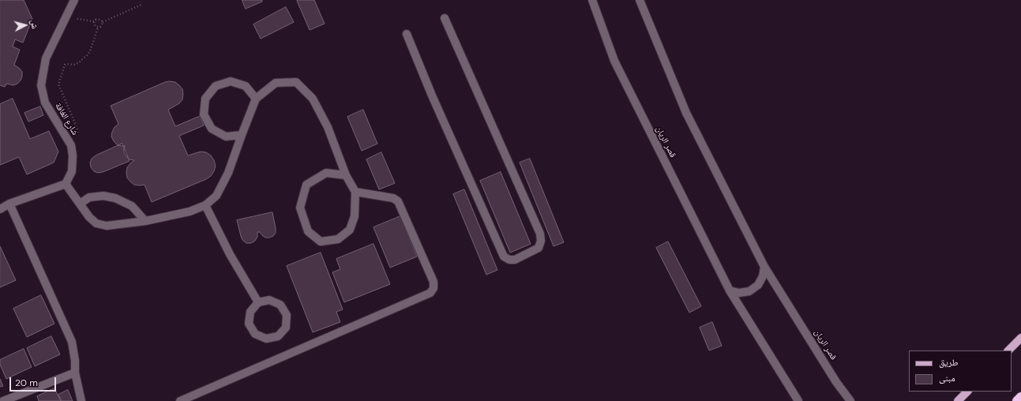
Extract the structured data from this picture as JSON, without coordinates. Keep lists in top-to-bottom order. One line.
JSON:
{"streets":{"street":["شارع الغافة","قصر الريان"]},"legend":["طريق","مبنى"],"scale_bar":"20 m","north":"right"}
